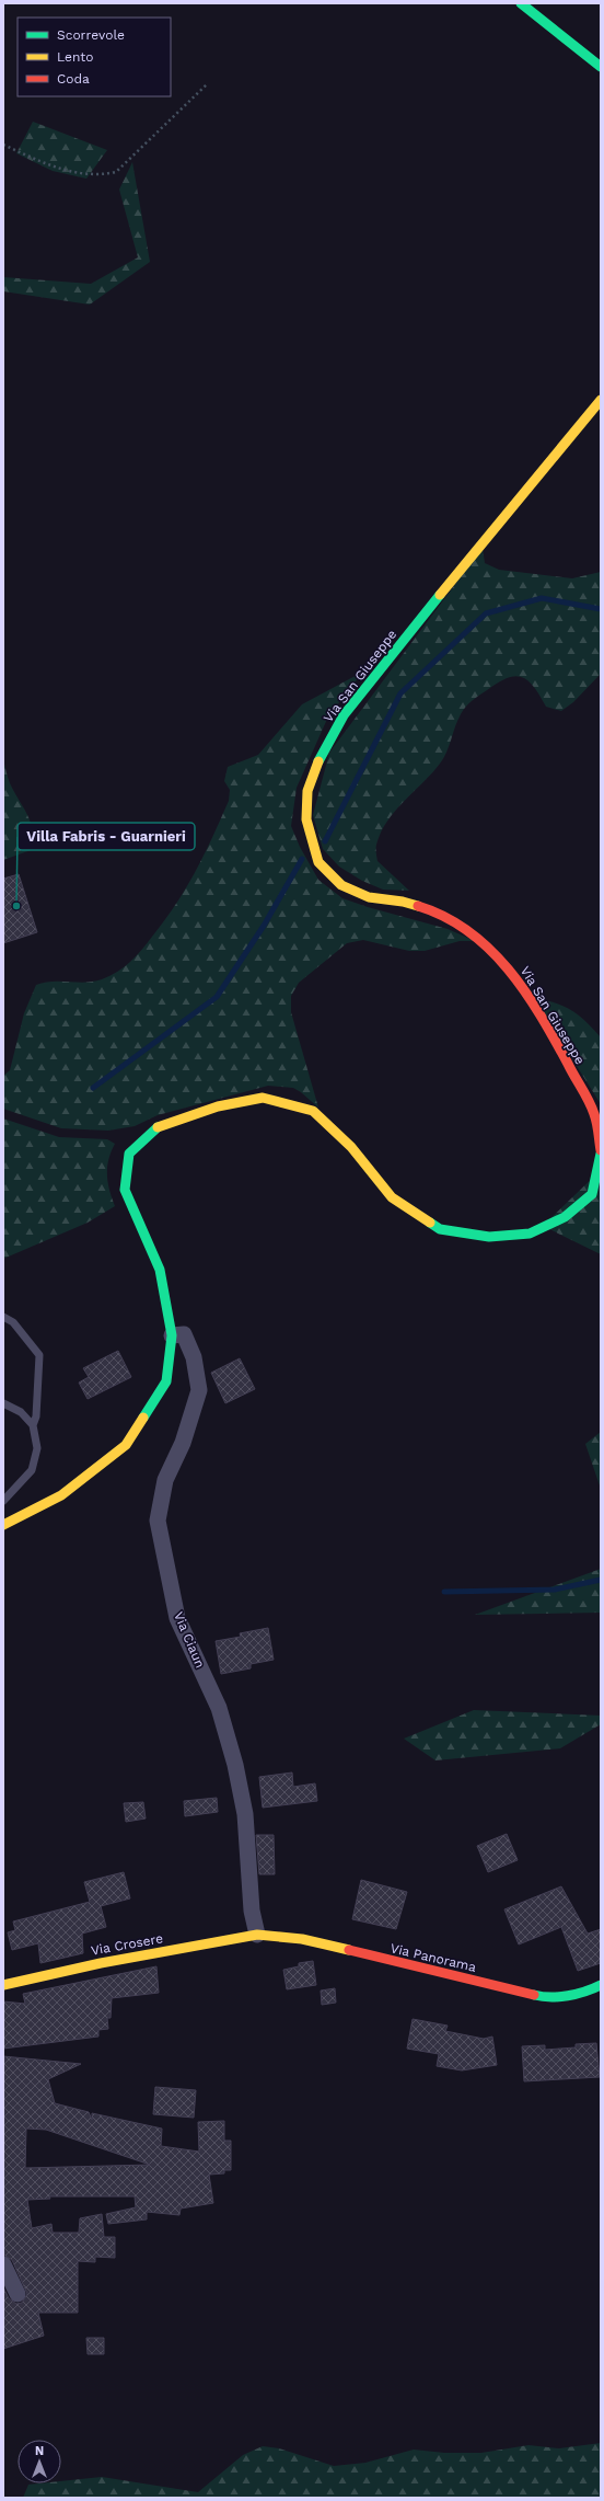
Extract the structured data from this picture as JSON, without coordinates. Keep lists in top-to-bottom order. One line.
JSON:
{"streets":{"main road":["Via San Giuseppe","Via Crosere","Via Panorama"],"street":["Via Ciaun"]},"crossings":[["Via Ciaun","Via Crosere"],["Via Ciaun","Via Panorama"],["Via Crosere","Via Panorama"]],"places":["Villa Fabris - Guarnieri"],"legend":["Scorrevole","Lento","Coda"],"north":"top"}
